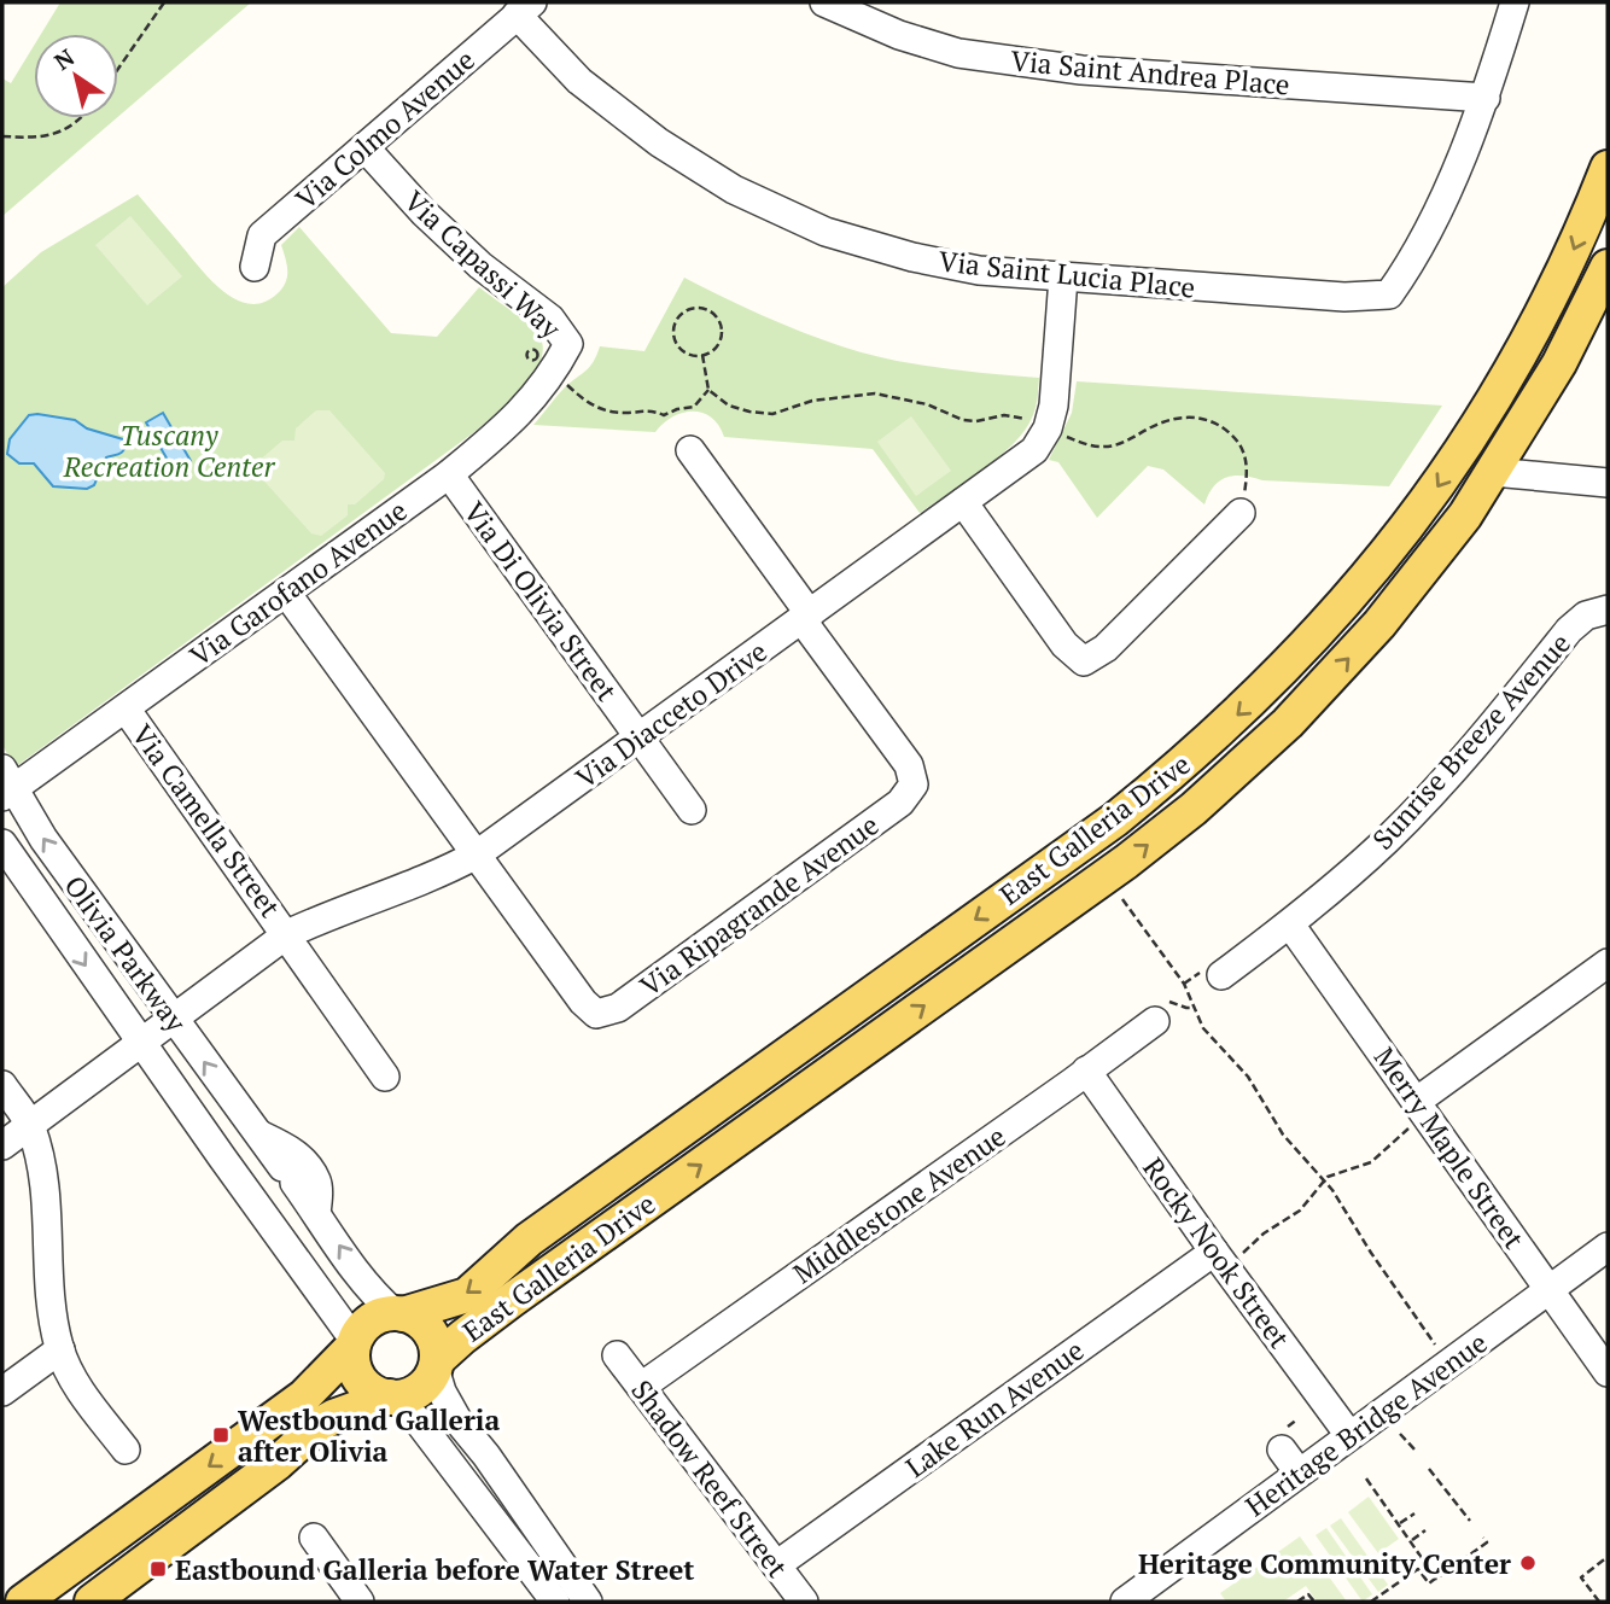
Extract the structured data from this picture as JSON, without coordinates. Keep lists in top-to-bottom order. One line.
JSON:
{"streets":{"main road":["East Galleria Drive"],"street":["Via Saint Andrea Place","Via Colmo Avenue","Via Capassi Way","Via Saint Lucia Place","Via Garofano Avenue","Via Di Olivia Street","Via Diacceto Drive","Sunrise Breeze Avenue","Via Camella Street","Via Ripagrande Avenue","Olivia Parkway","Merry Maple Street","Middlestone Avenue","Rocky Nook Street","Lake Run Avenue","Heritage Bridge Avenue","Shadow Reef Street"]},"crossings":[["Via Saint Andrea Place","Via Saint Lucia Place"],["Via Colmo Avenue","Via Capassi Way"],["Via Colmo Avenue","Via Saint Lucia Place"],["Via Capassi Way","Via Garofano Avenue"],["Via Saint Lucia Place","Via Diacceto Drive"],["Via Garofano Avenue","Via Di Olivia Street"],["Via Garofano Avenue","Via Camella Street"],["Via Garofano Avenue","Olivia Parkway"],["Via Di Olivia Street","Via Diacceto Drive"],["Via Diacceto Drive","Via Camella Street"],["Via Diacceto Drive","Via Ripagrande Avenue"],["Via Diacceto Drive","Olivia Parkway"],["Sunrise Breeze Avenue","Merry Maple Street"],["East Galleria Drive","Olivia Parkway"],["Merry Maple Street","Heritage Bridge Avenue"],["Middlestone Avenue","Rocky Nook Street"],["Middlestone Avenue","Shadow Reef Street"],["Rocky Nook Street","Lake Run Avenue"],["Rocky Nook Street","Heritage Bridge Avenue"],["Lake Run Avenue","Shadow Reef Street"]],"parks":["Tuscany Recreation Center"],"places":{"transit":["Westbound Galleria after Olivia","Eastbound Galleria before Water Street"],"other":["Heritage Community Center"]},"north":"top left"}
